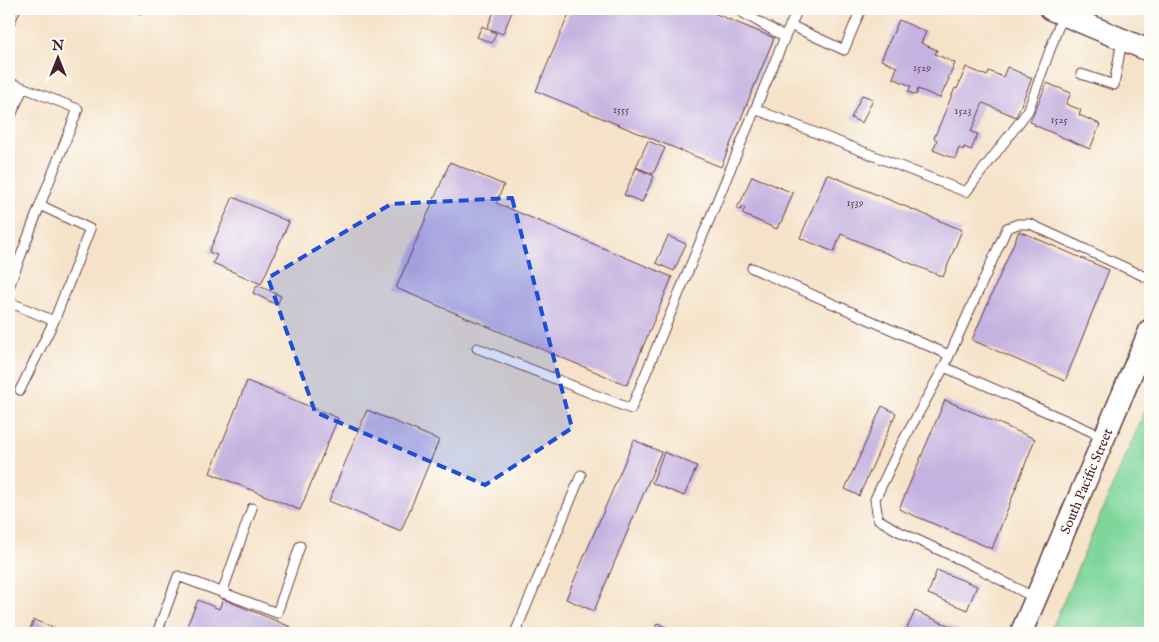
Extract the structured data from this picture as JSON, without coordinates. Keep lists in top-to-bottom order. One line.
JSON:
{"streets":{"street":["South Pacific Street"]},"house_numbers":["1529","1555","1523","1525","1539"],"north":"top"}
